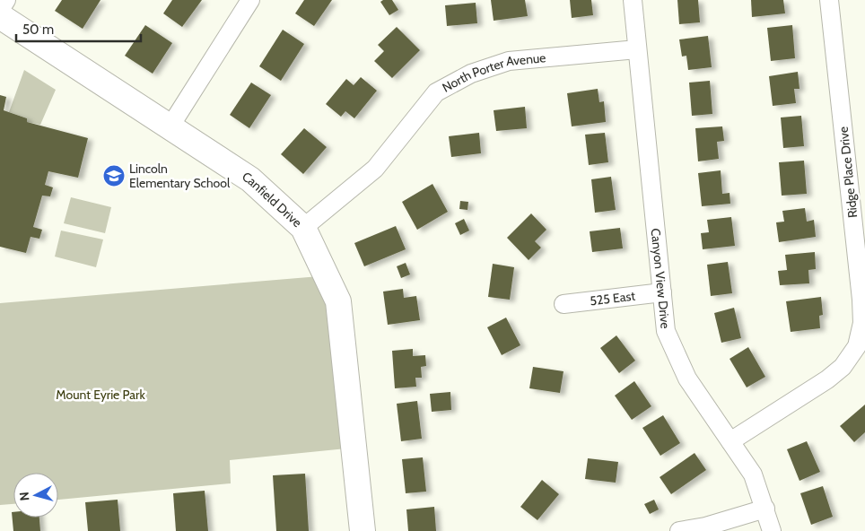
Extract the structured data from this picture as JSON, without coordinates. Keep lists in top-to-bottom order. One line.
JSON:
{"streets":{"street":["North Porter Avenue","Ridge Place Drive","Canfield Drive","Canyon View Drive","525 East"]},"crossings":[["North Porter Avenue","Canfield Drive"],["North Porter Avenue","Canyon View Drive"],["Ridge Place Drive","Canyon View Drive"],["Canyon View Drive","525 East"]],"parks":["Mount Eyrie Park"],"places":{"school or university":["Lincoln Elementary School"]},"scale_bar":"50 m","north":"left"}
